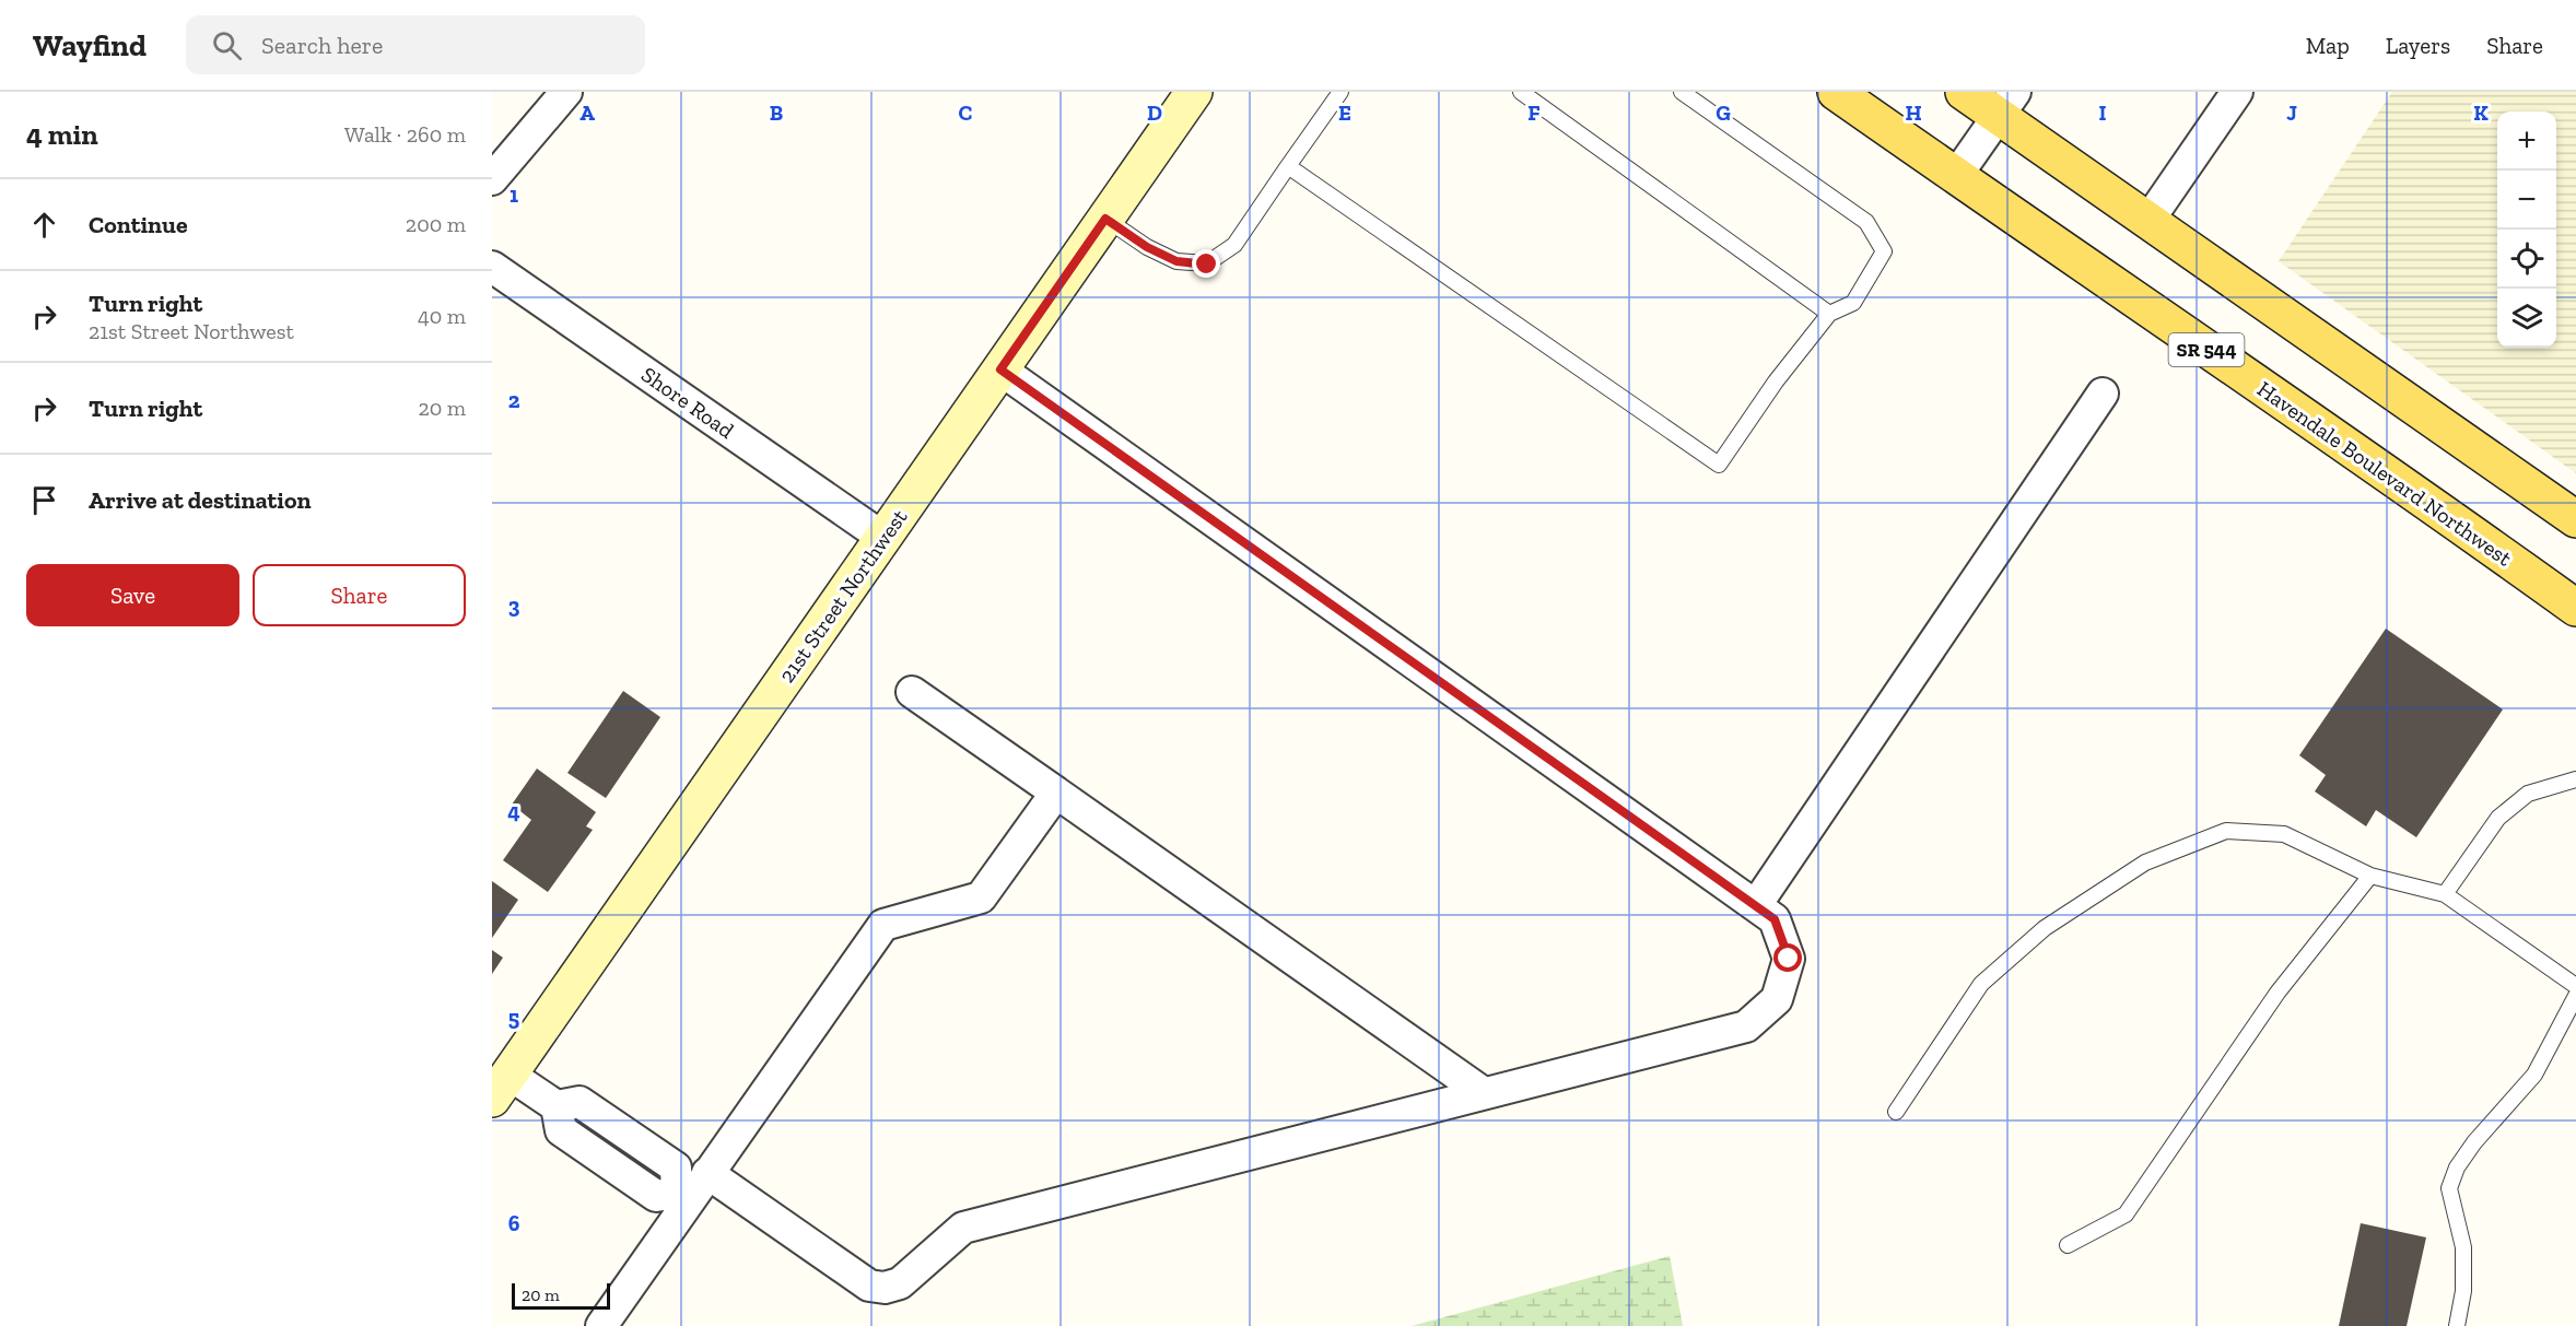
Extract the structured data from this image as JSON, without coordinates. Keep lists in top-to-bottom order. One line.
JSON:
{"streets":{"main road":["SR 544","Havendale Boulevard Northwest"],"street":["Shore Road","21st Street Northwest"]},"crossings":[["Shore Road","21st Street Northwest"]],"scale_bar":"20 m","page":{"header":"Wayfind","search":"Search here","nav":["Map","Layers","Share"],"heading":["4 min","Walk · 260 m"],"map_buttons":["+","−"],"list":[["Continue","200 m"],["Turn right","21st Street Northwest","40 m"],["Turn right","20 m"],"Arrive at destination"],"buttons":["Save","Share"],"scale":"20 m"},"grid":{"columns":["A","B","C","D","E","F","G","H","I","J","K"],"rows":["1","2","3","4","5","6"]}}
